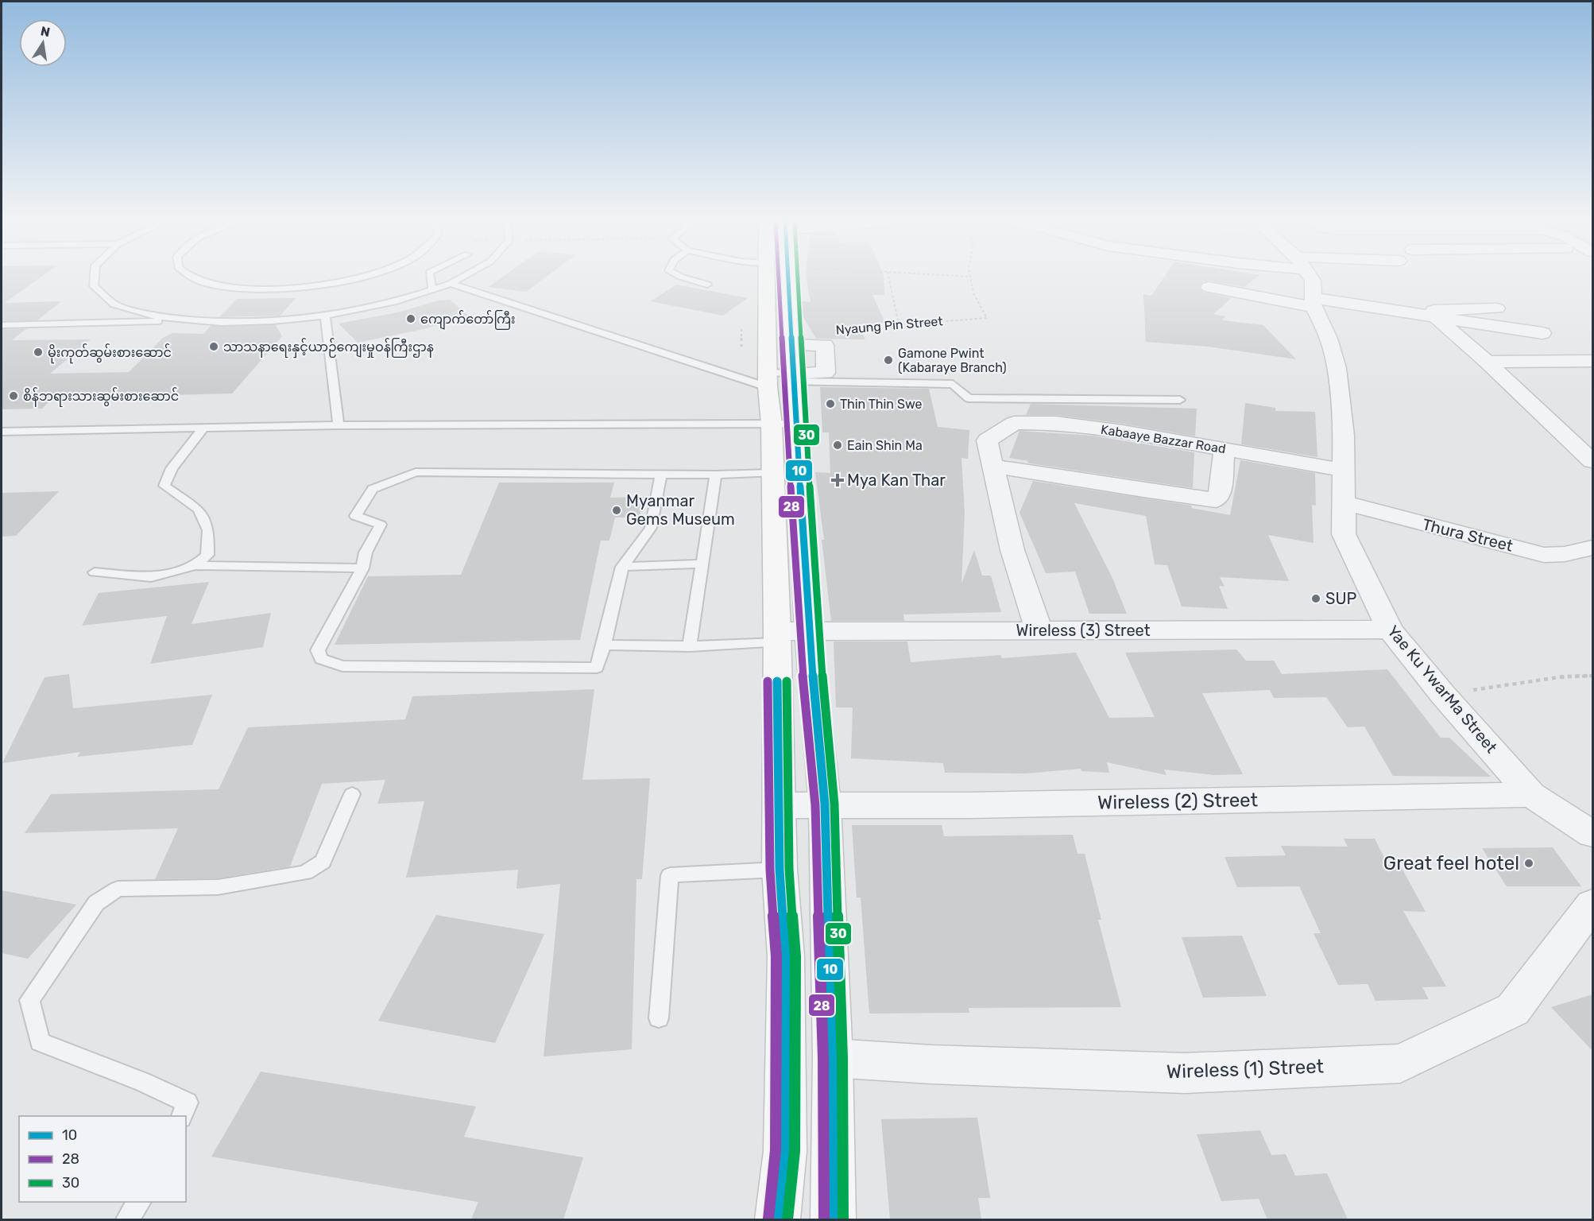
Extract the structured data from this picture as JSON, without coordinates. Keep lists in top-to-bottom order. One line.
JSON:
{"streets":{"street":["Kabaaye Bazzar Road","Thura Street","Wireless (3) Street","Yae Ku YwarMa Street","Wireless (2) Street","Wireless (1) Street"],"path":["Nyaung Pin Street"]},"crossings":[["Kabaaye Bazzar Road","Yae Ku YwarMa Street"],["Thura Street","Yae Ku YwarMa Street"],["Wireless (3) Street","Yae Ku YwarMa Street"],["Yae Ku YwarMa Street","Wireless (2) Street"]],"places":{"other":["ကျောက်တော်ကြီး","သာသနာရေးနှင့်ယာဉ်ကျေးမှုဝန်ကြီးဌာန","မိုးကုတ်ဆွမ်းစားဆောင်","Gamone Pwint (Kabaraye Branch)","စိန်ဘရားသားဆွမ်းစားဆောင်","Thin Thin Swe","Eain Shin Ma","Myanmar Gems Museum","SUP","Great feel hotel"],"health":["Mya Kan Thar"]},"lines":["transit line 10","transit line 28","transit line 30"],"legend":["10","28","30"],"north":"top"}
